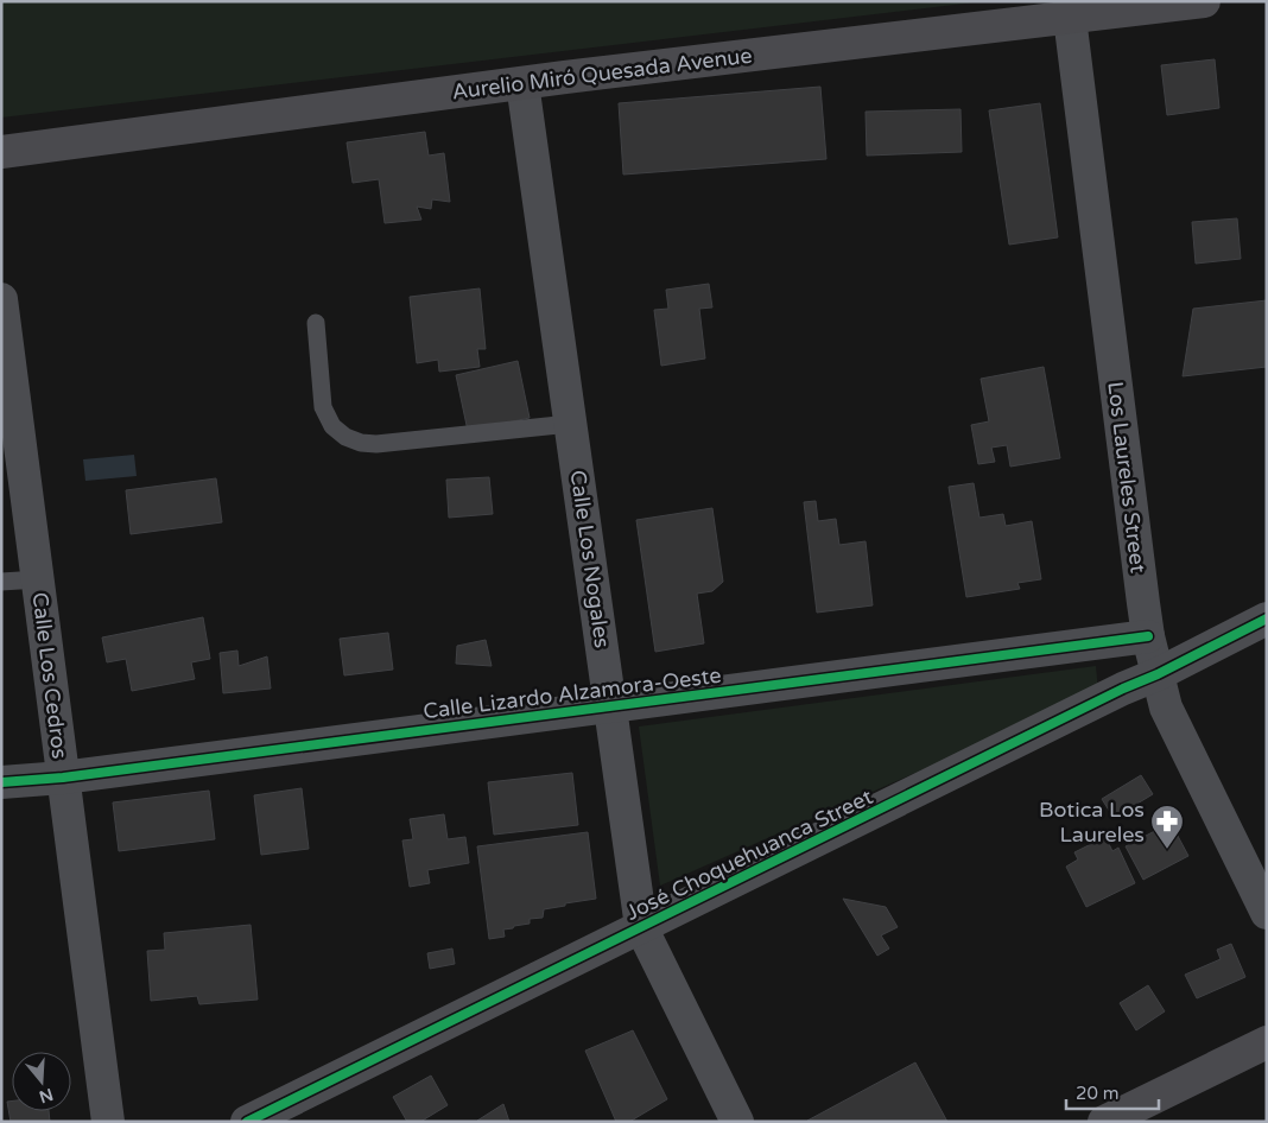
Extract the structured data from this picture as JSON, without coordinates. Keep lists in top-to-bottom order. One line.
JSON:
{"streets":{"main road":["Aurelio Miró Quesada Avenue"],"street":["Los Laureles Street","Calle Los Nogales","Calle Los Cedros","Calle Lizardo Alzamora-Oeste","José Choquehuanca Street"]},"crossings":[["Aurelio Miró Quesada Avenue","Los Laureles Street"],["Aurelio Miró Quesada Avenue","Calle Los Nogales"],["Los Laureles Street","Calle Lizardo Alzamora-Oeste"],["Los Laureles Street","José Choquehuanca Street"],["Calle Los Nogales","Calle Lizardo Alzamora-Oeste"],["Calle Los Nogales","José Choquehuanca Street"],["Calle Los Cedros","Calle Lizardo Alzamora-Oeste"]],"places":{"pharmacy":["Botica Los Laureles"]},"scale_bar":"20 m","north":"bottom"}
